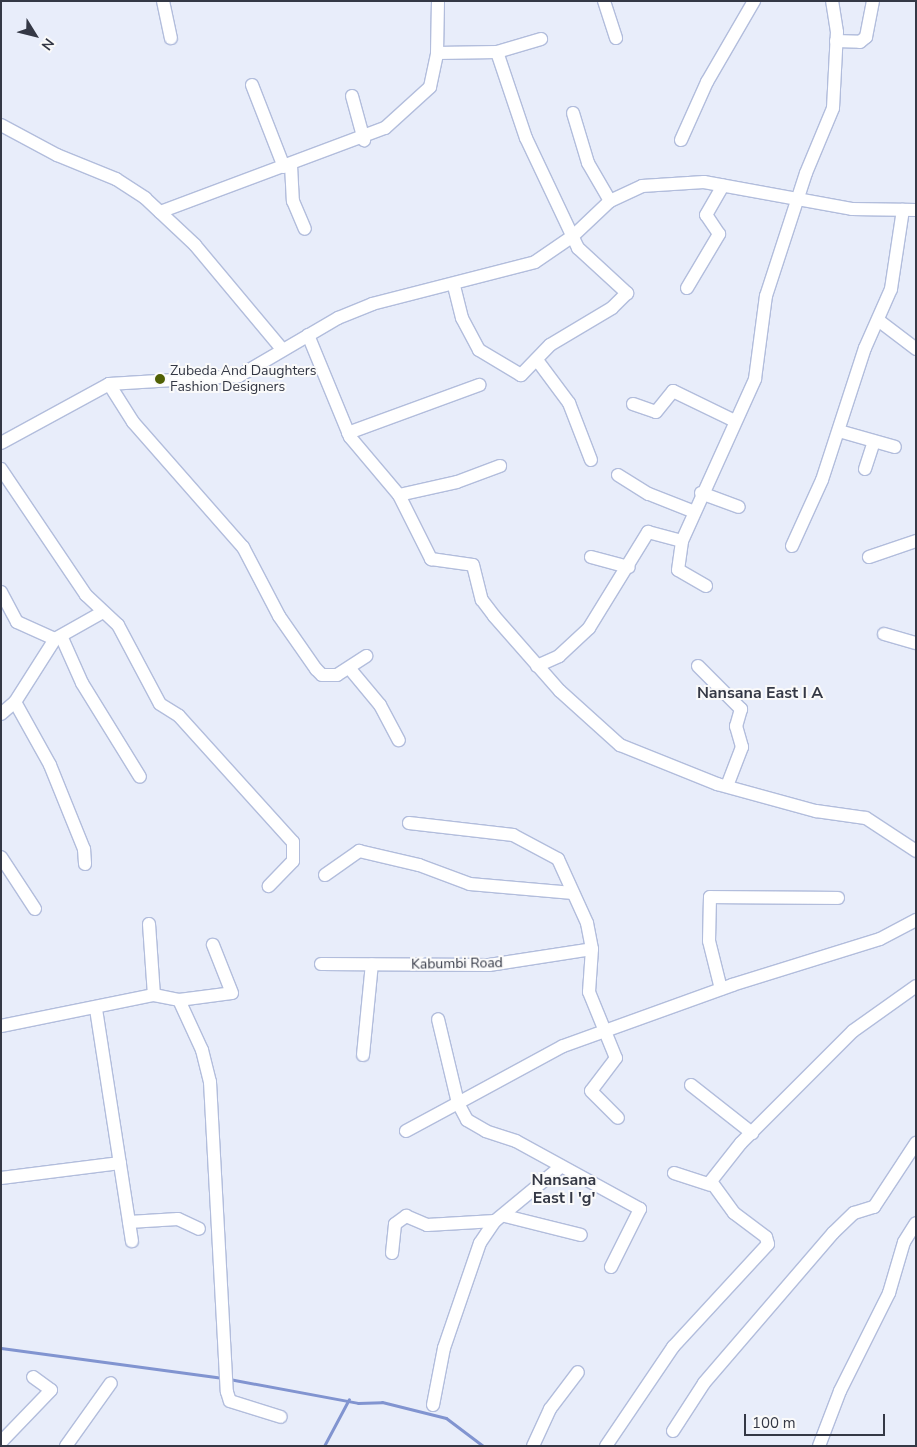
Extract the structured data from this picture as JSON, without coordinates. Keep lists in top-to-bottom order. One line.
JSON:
{"streets":{"street":["Kabumbi Road"]},"districts":["Nansana East I A","Nansana East I 'g'"],"places":["Zubeda And Daughters Fashion Designers"],"scale_bar":"100 m","north":"bottom right"}
